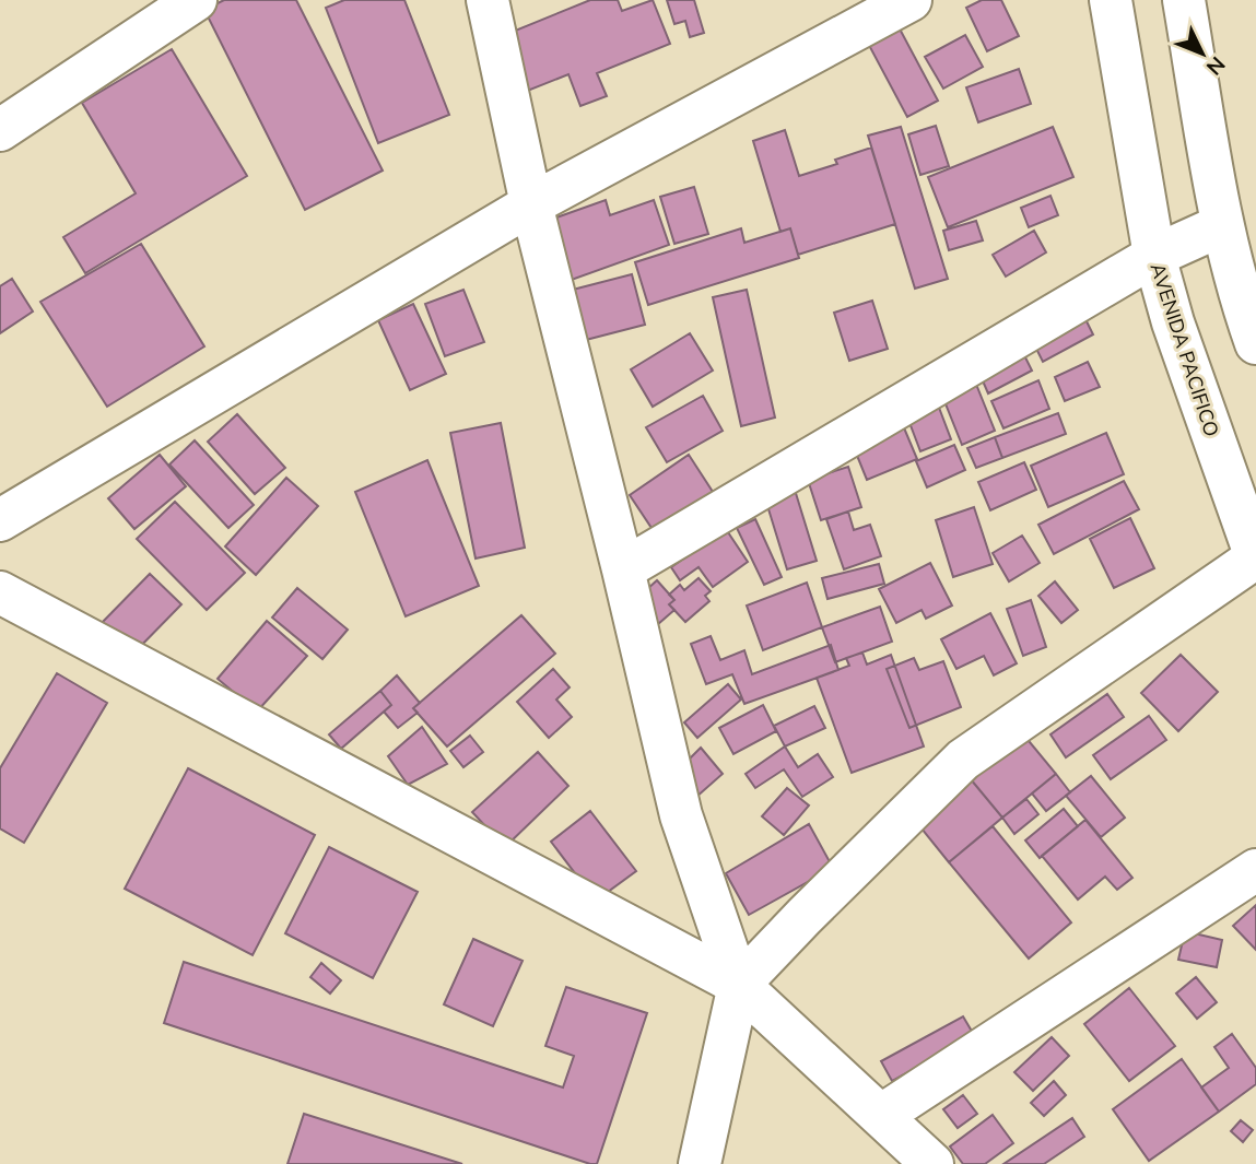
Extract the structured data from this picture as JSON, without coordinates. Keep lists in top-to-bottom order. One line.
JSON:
{"streets":{"street":["AVENIDA PACIFICO"]},"north":"bottom right"}
